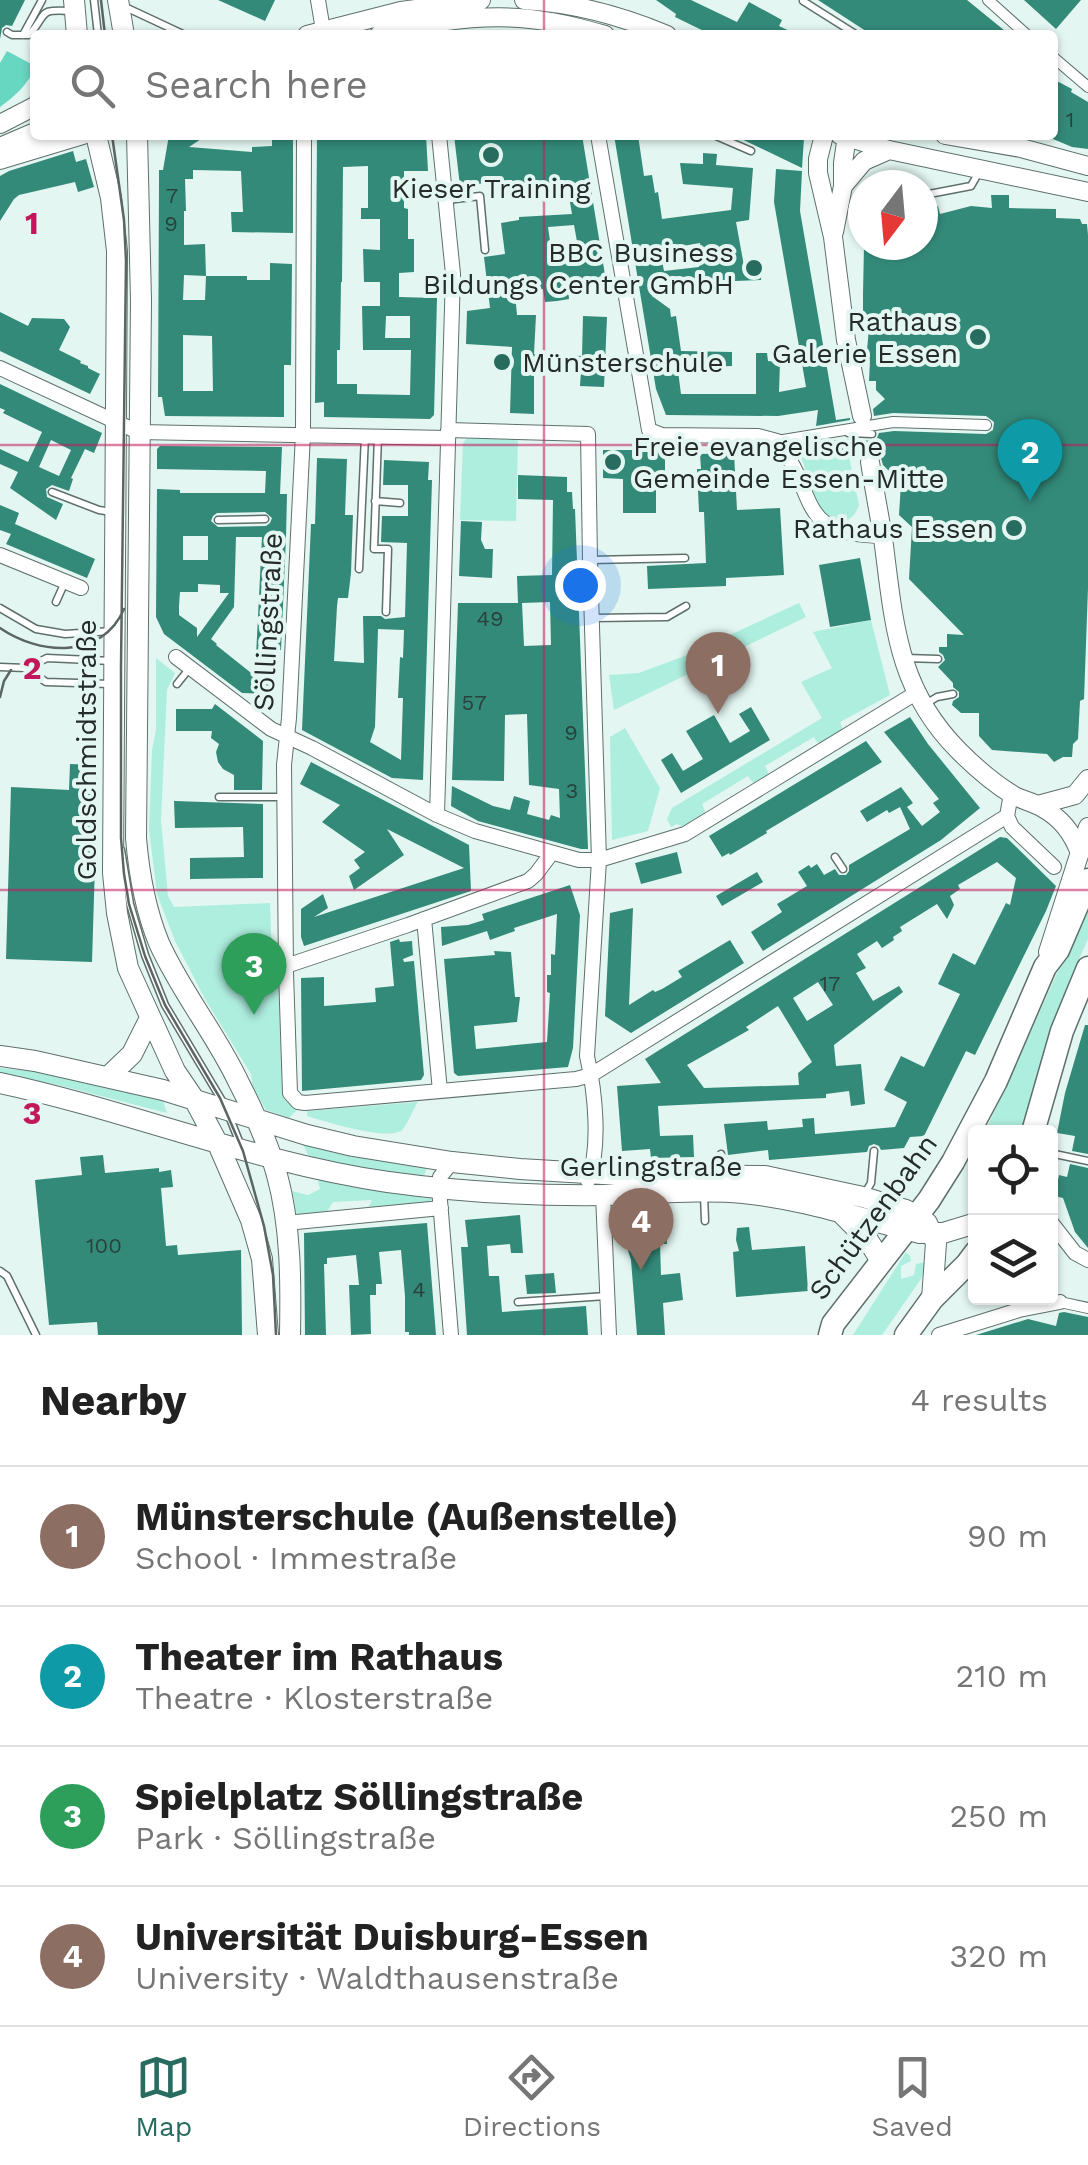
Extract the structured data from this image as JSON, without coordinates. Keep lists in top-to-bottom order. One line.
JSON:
{"streets":{"main road":["Goldschmidtstraße","Gerlingstraße","Schützenbahn"],"street":["Söllingstraße"]},"crossings":[["Goldschmidtstraße","Gerlingstraße"],["Gerlingstraße","Schützenbahn"]],"places":["Kieser Training","BBC Business Bildungs Center GmbH","Rathaus Galerie Essen","Münsterschule","Freie evangelische Gemeinde Essen-Mitte","Rathaus Essen"],"house_numbers":["1","7","9","49","57","9","3","17","100","4"],"north":"bottom","page":{"search":"Search here","pins":["2","1","3","4"],"heading":["Nearby","4 results"],"list":[{"mark":"1","name":"Münsterschule (Außenstelle)","note":"School · Immestraße","value":"90 m"},{"mark":"2","name":"Theater im Rathaus","note":"Theatre · Klosterstraße","value":"210 m"},{"mark":"3","name":"Spielplatz Söllingstraße","note":"Park · Söllingstraße","value":"250 m"},{"mark":"4","name":"Universität Duisburg-Essen","note":"University · Waldthausenstraße","value":"320 m"}],"nav":["Map","Directions","Saved"]},"grid":{"rows":["1","2","3"]}}
